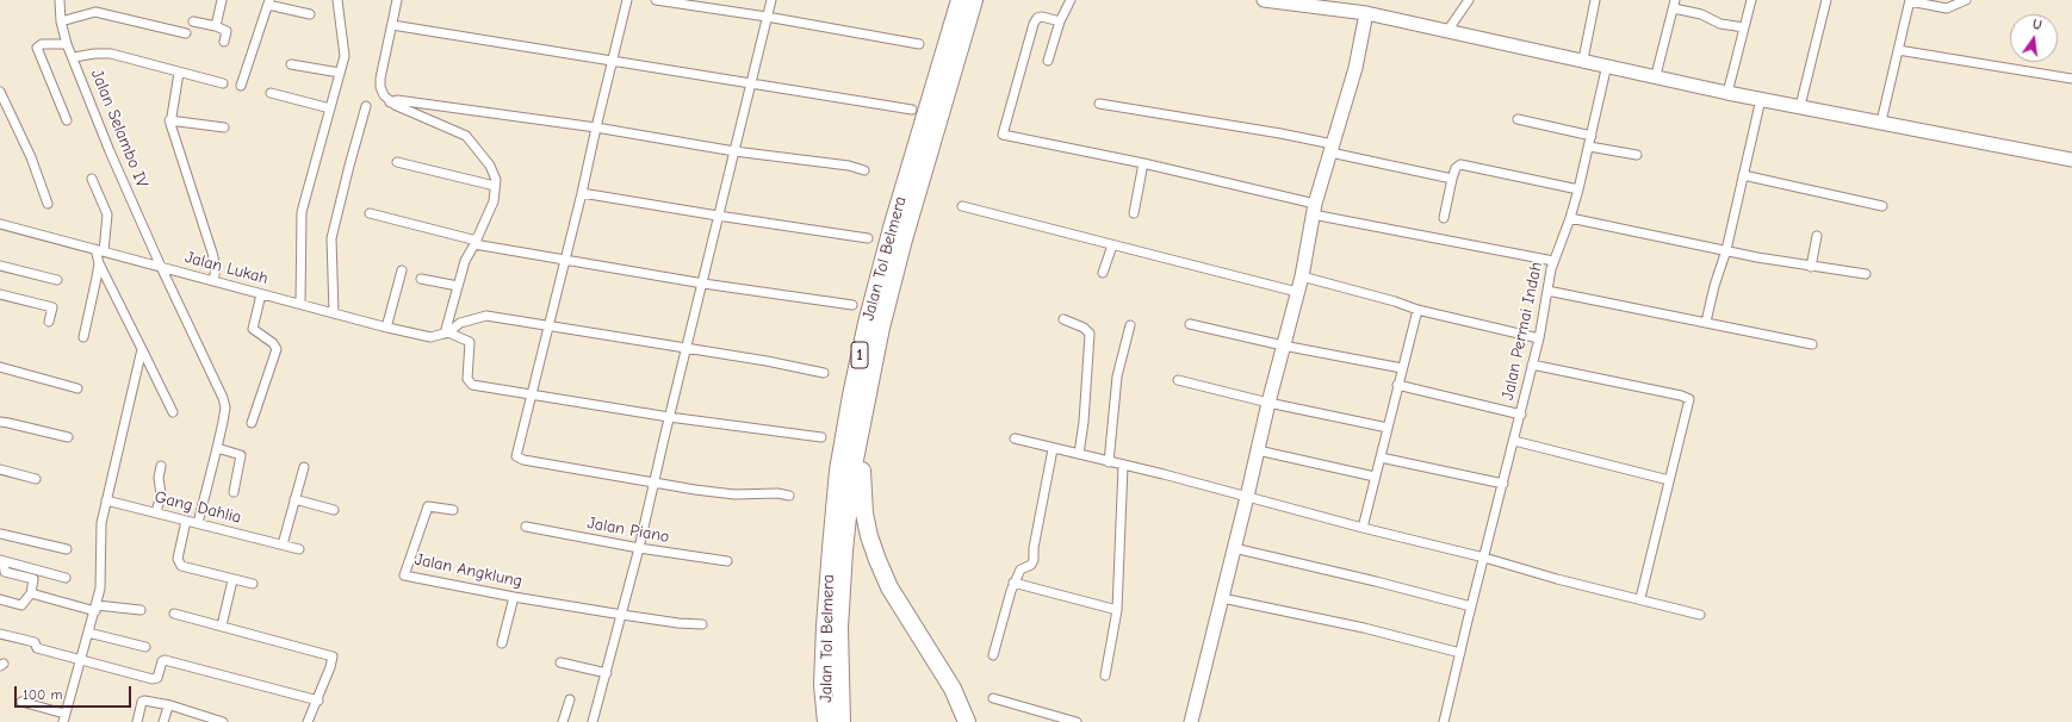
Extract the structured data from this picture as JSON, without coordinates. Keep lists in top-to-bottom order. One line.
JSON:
{"streets":{"highway":["Jalan Tol Belmera","1"],"street":["Jalan Selambo IV","Jalan Lukah","Jalan Permai Indah","Gang Dahlia","Jalan Piano","Jalan Angklung"]},"crossings":[["Jalan Selambo IV","Jalan Lukah"],["Jalan Selambo IV","Gang Dahlia"]],"scale_bar":"100 m","north":"top"}
